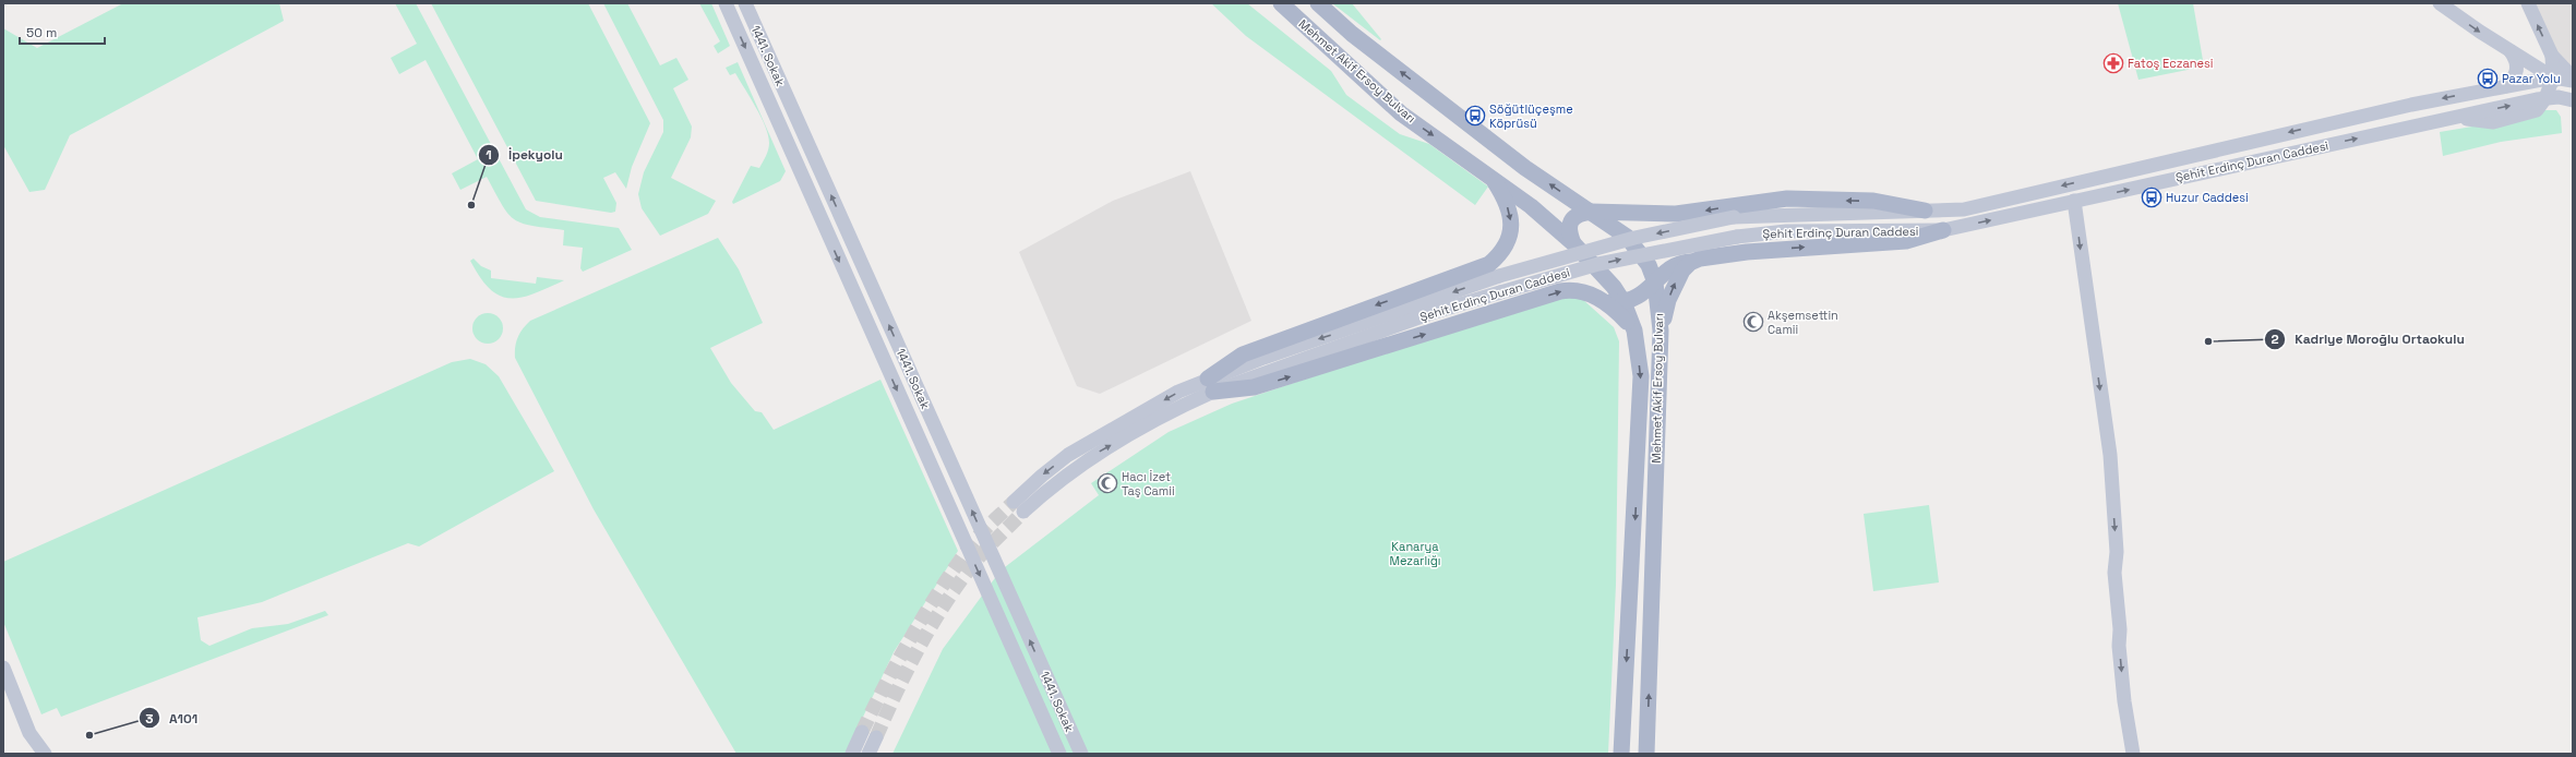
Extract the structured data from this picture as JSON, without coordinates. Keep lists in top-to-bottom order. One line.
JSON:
{"streets":{"main road":["1441. Sokak","Mehmet Akif Ersoy Bulvarı","Şehit Erdinç Duran Caddesi"]},"parks":["Kanarya Mezarlığı"],"places":{"pharmacy":["Fatoş Eczanesi"],"bus stop":["Pazar Yolu","Söğütlüçeşme Köprüsü","Huzur Caddesi"],"other":["İpekyolu","Kadriye Moroğlu Ortaokulu","A101"],"mosque":["Akşemsettin Camii","Hacı İzet Taş Camii"]},"scale_bar":"50 m"}
